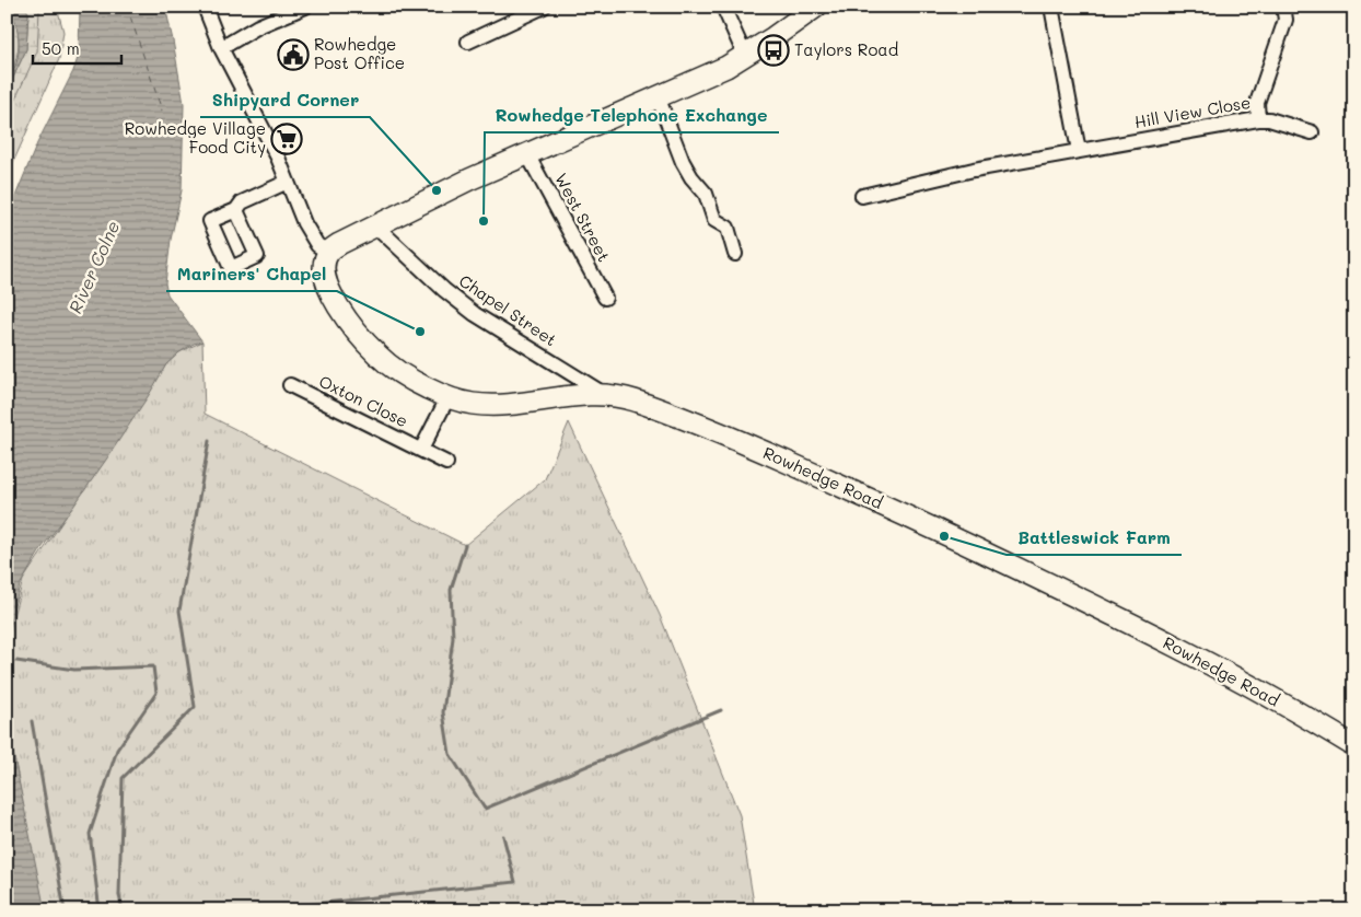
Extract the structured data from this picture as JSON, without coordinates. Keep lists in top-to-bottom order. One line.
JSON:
{"streets":{"street":["Hill View Close","West Street","Chapel Street","Oxton Close","Rowhedge Road"]},"crossings":[["Chapel Street","Rowhedge Road"]],"water":["River Colne"],"places":{"bus stop":["Taylors Road"],"public building":["Rowhedge Post Office"],"supermarket":["Rowhedge Village Food City"],"other":["Shipyard Corner","Rowhedge Telephone Exchange","Mariners' Chapel","Battleswick Farm"]},"scale_bar":"50 m"}
